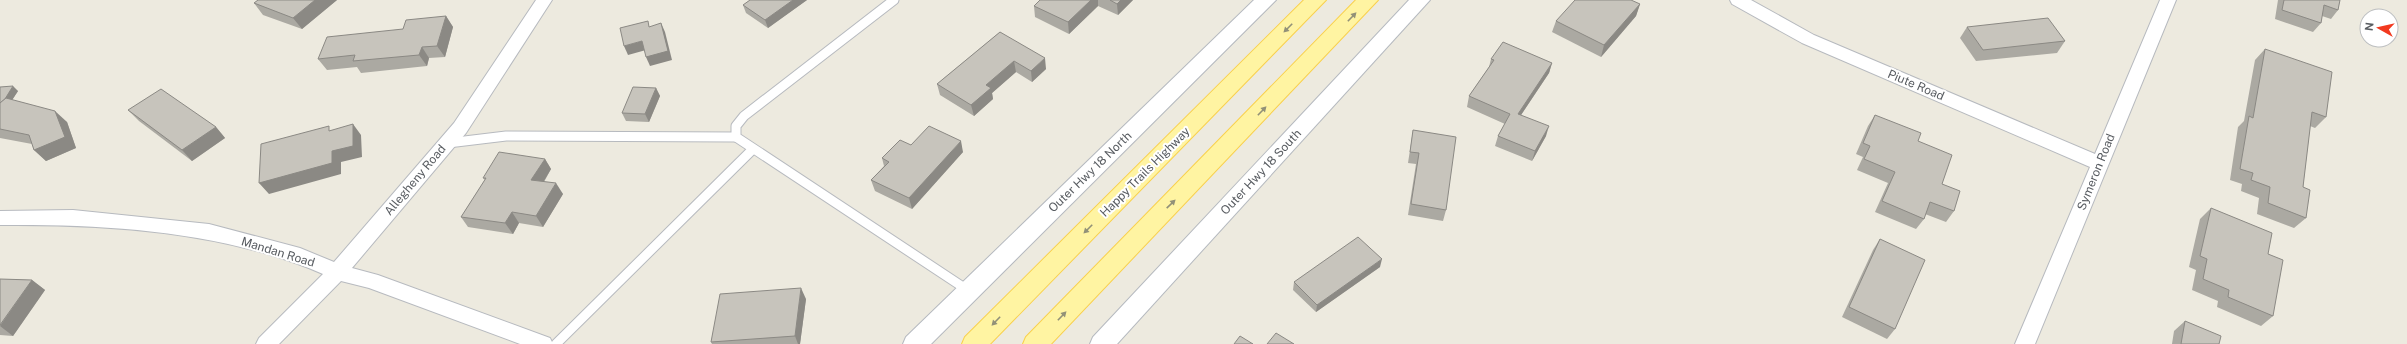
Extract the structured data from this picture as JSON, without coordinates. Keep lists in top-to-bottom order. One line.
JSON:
{"streets":{"main road":["Happy Trails Highway"],"street":["Piute Road","Outer Hwy 18 North","Outer Hwy 18 South","Symeron Road","Allegheny Road","Mandan Road"]},"crossings":[["Piute Road","Symeron Road"],["Allegheny Road","Mandan Road"]],"north":"left"}
